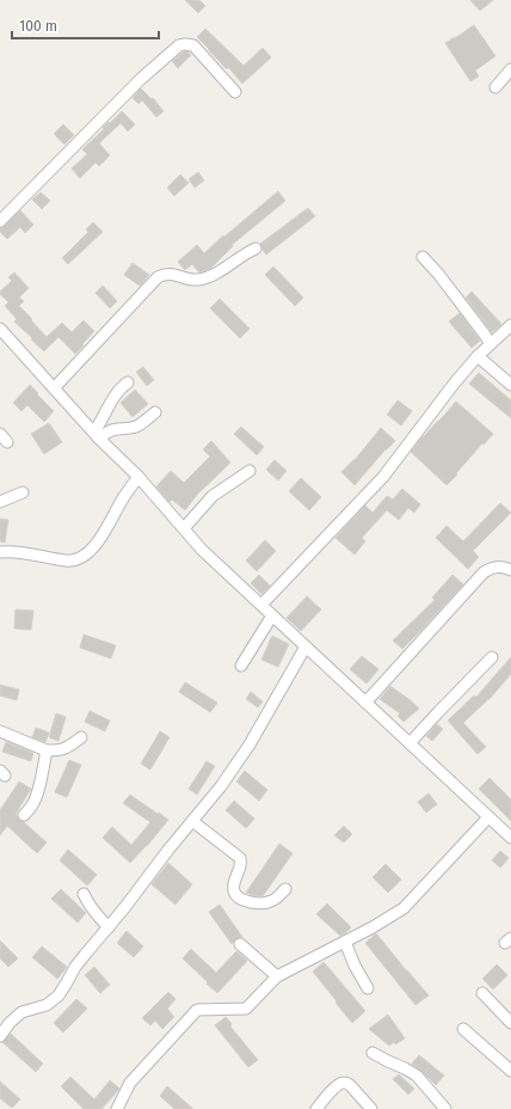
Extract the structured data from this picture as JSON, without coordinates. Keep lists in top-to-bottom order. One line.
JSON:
{"scale_bar":"100 m"}
